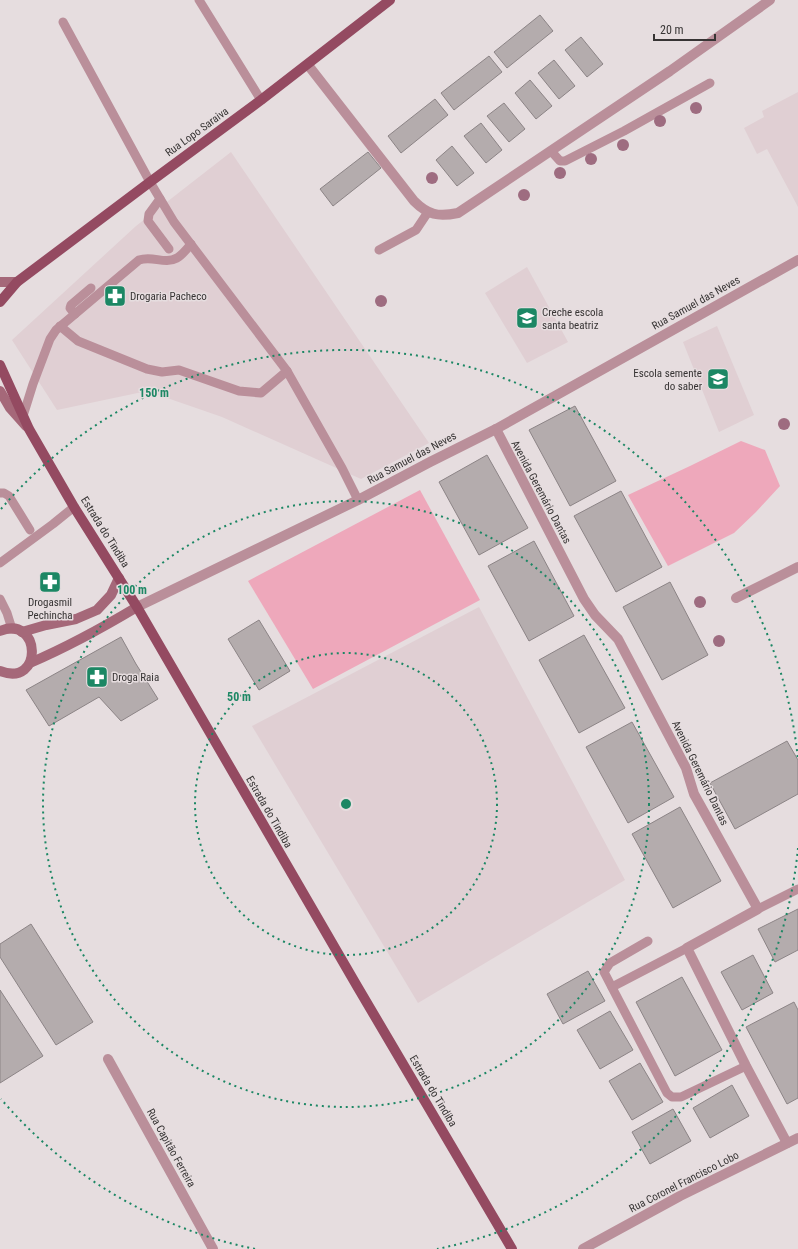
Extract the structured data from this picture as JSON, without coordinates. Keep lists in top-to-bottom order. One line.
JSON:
{"streets":{"main road":["Rua Lopo Saraiva","Estrada do Tindiba"],"street":["Rua Samuel das Neves","Avenida Geremário Dantas","Rua Capitão Ferreira","Rua Coronel Francisco Lobo"]},"crossings":[["Rua Samuel das Neves","Avenida Geremário Dantas"],["Rua Samuel das Neves","Estrada do Tindiba"]],"places":{"pharmacy":["Drogaria Pacheco","Drogasmil Pechincha","Droga Raia"],"school or university":["Creche escola santa beatriz","Escola semente do saber"]},"scale_bar":"20 m","rings":["150 m","100 m","50 m"]}
